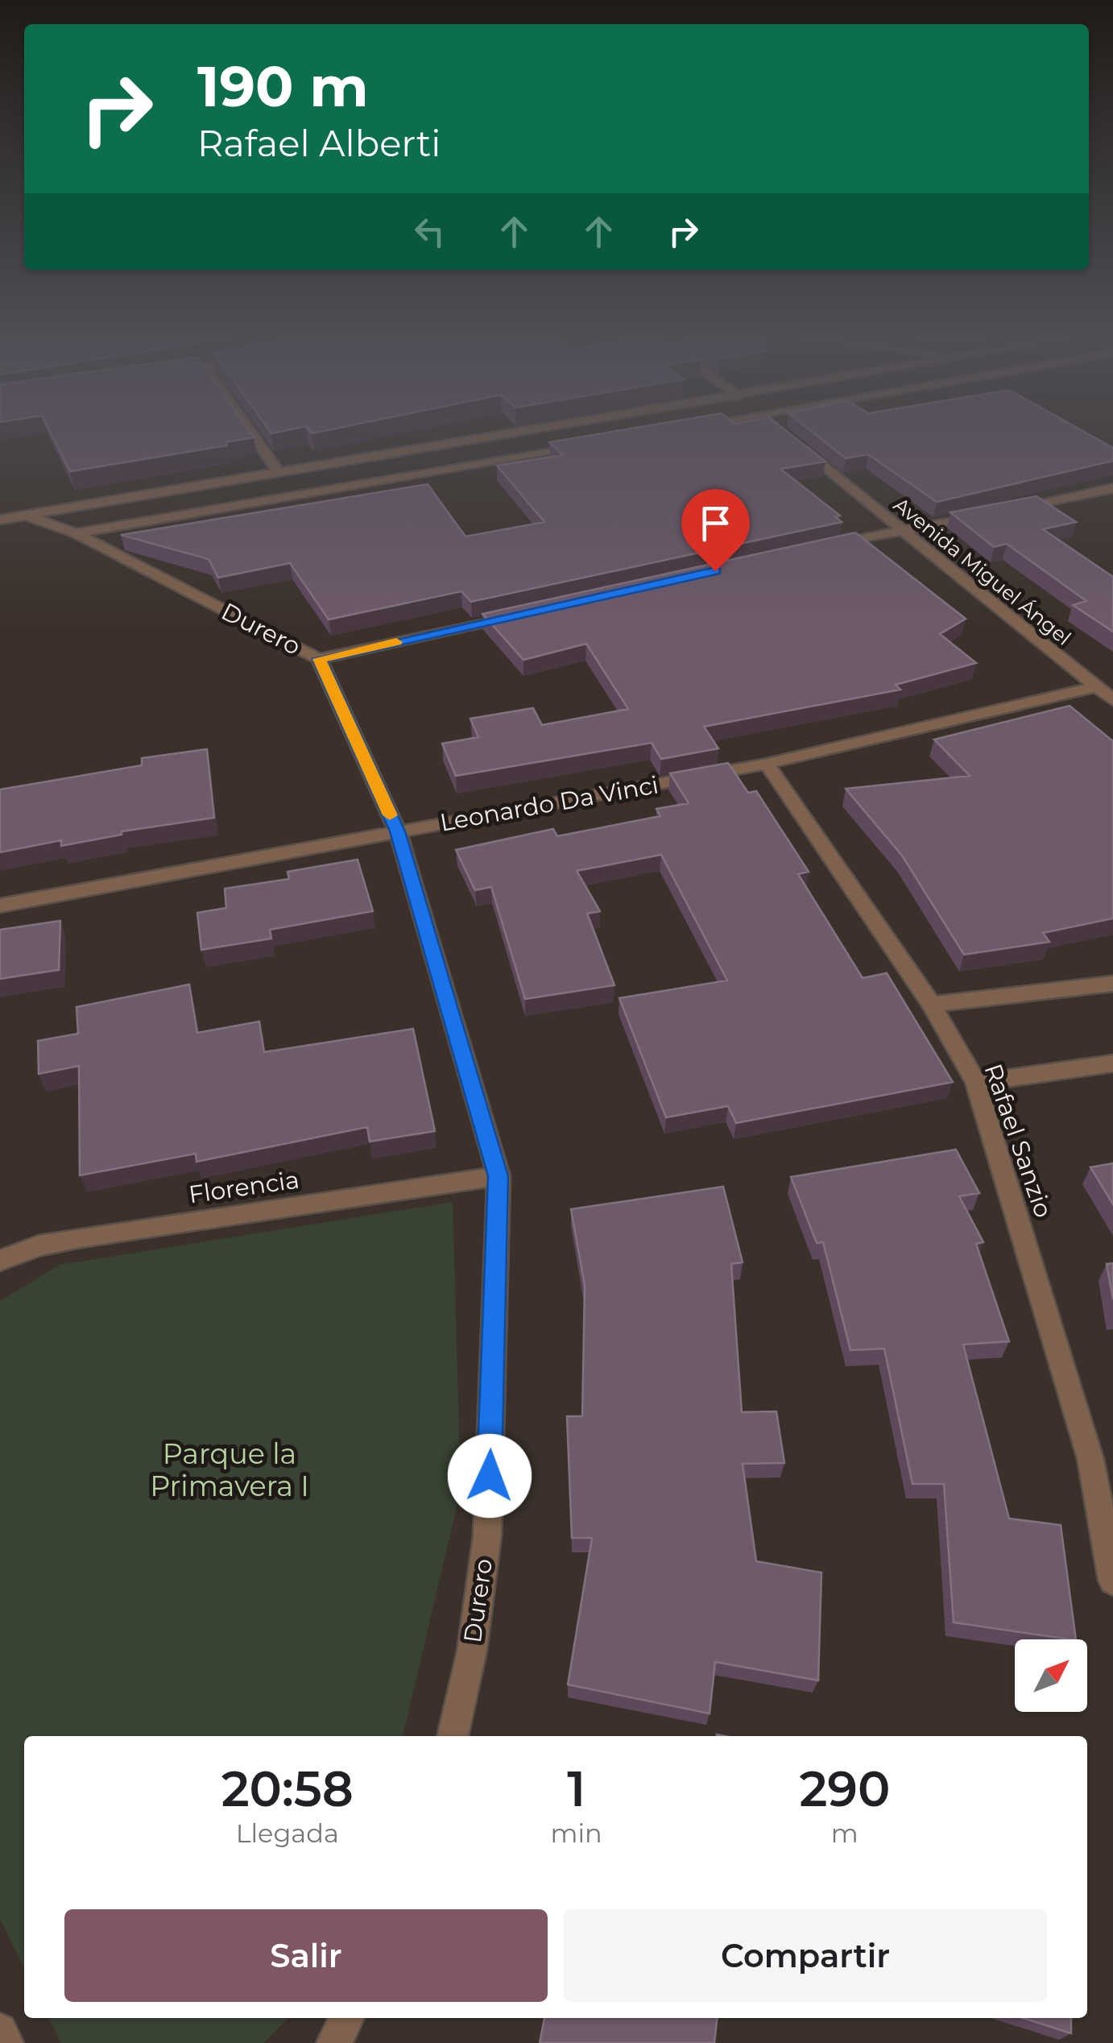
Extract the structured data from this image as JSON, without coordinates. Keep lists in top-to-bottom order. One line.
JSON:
{"streets":{"street":["Avenida Miguel Ángel","Durero","Leonardo Da Vinci","Rafael Sanzio","Florencia"]},"crossings":[["Avenida Miguel Ángel","Leonardo Da Vinci"],["Durero","Leonardo Da Vinci"],["Durero","Florencia"],["Leonardo Da Vinci","Rafael Sanzio"]],"parks":["Parque la Primavera I"],"north":"top right","page":{"turn":["190 m","Rafael Alberti"],"eta":["20:58","Llegada","1","min","290","m"],"buttons":["Salir","Compartir"]}}
